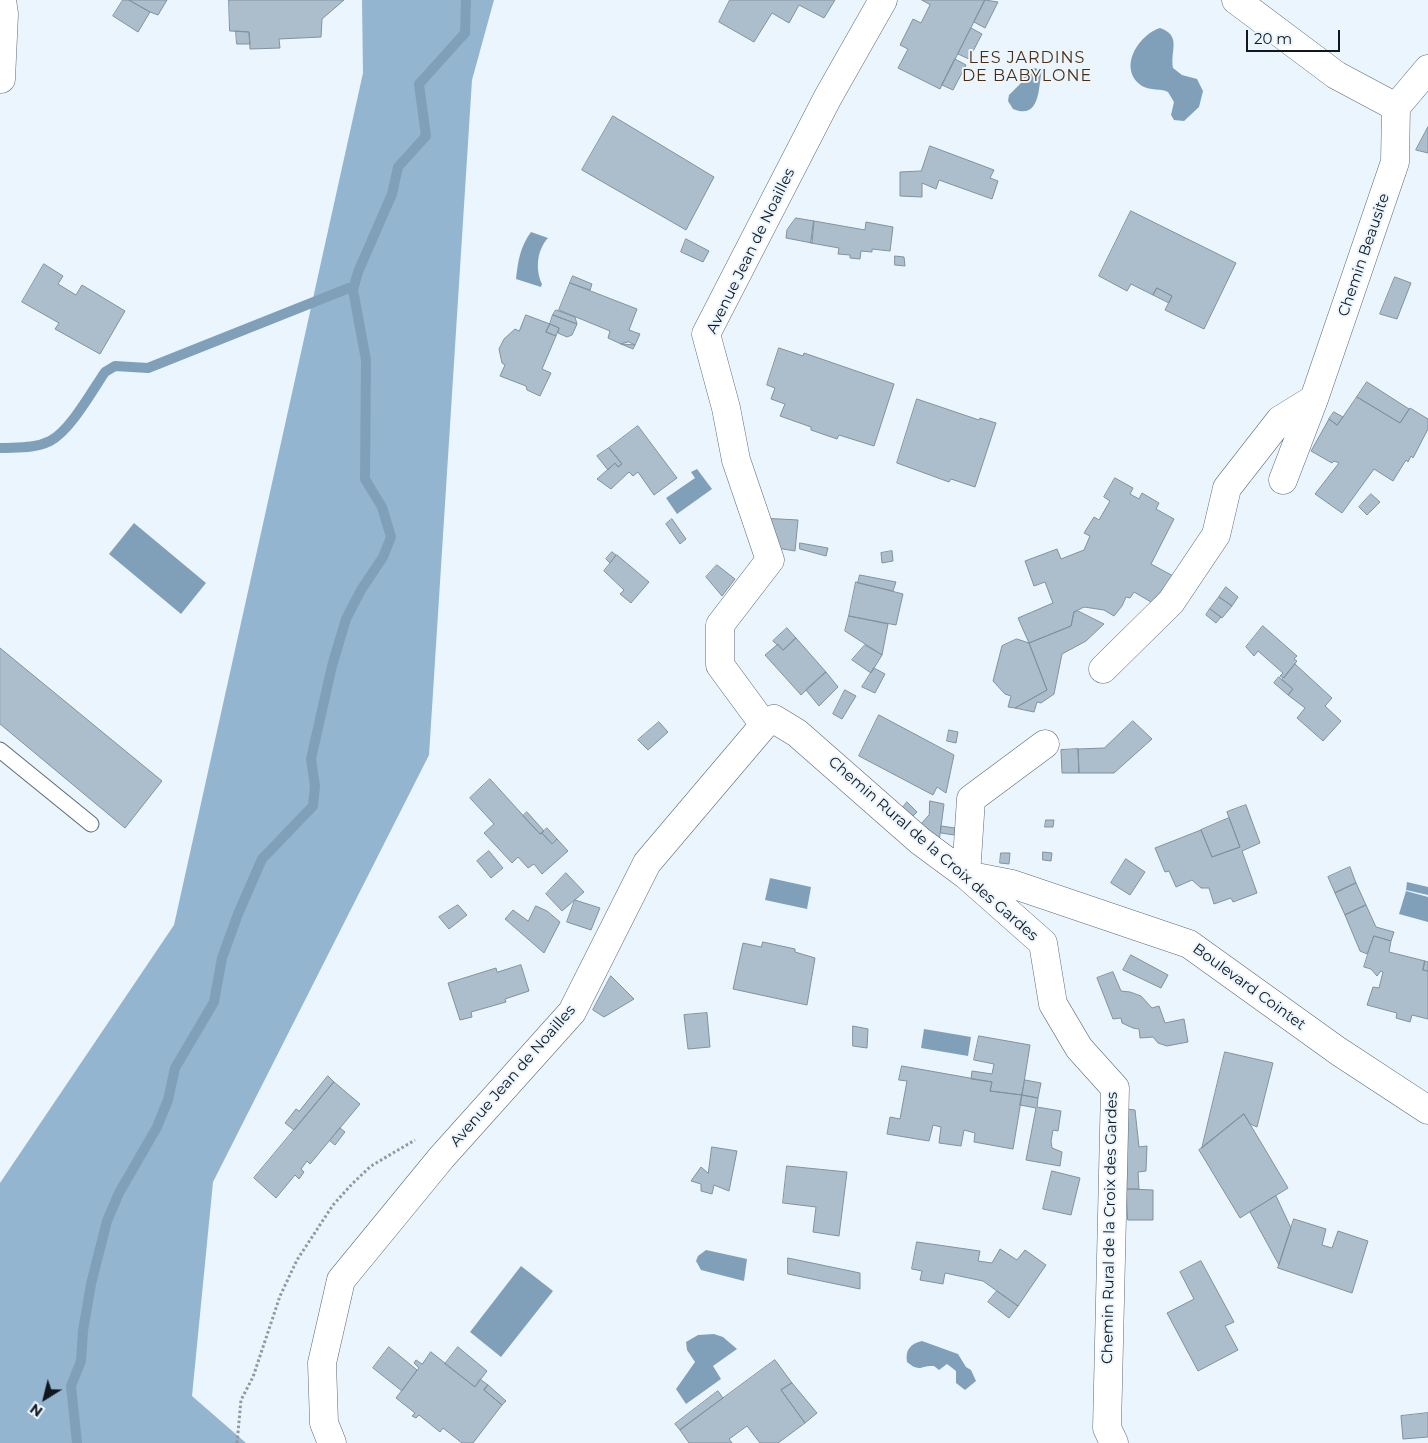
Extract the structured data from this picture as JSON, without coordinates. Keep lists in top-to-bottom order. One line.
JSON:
{"streets":{"street":["Avenue Jean de Noailles","Chemin Beausite","Chemin Rural de la Croix des Gardes","Boulevard Cointet"]},"crossings":[["Avenue Jean de Noailles","Chemin Rural de la Croix des Gardes"],["Chemin Rural de la Croix des Gardes","Boulevard Cointet"]],"districts":["LES JARDINS DE BABYLONE"],"scale_bar":"20 m","north":"bottom left"}
